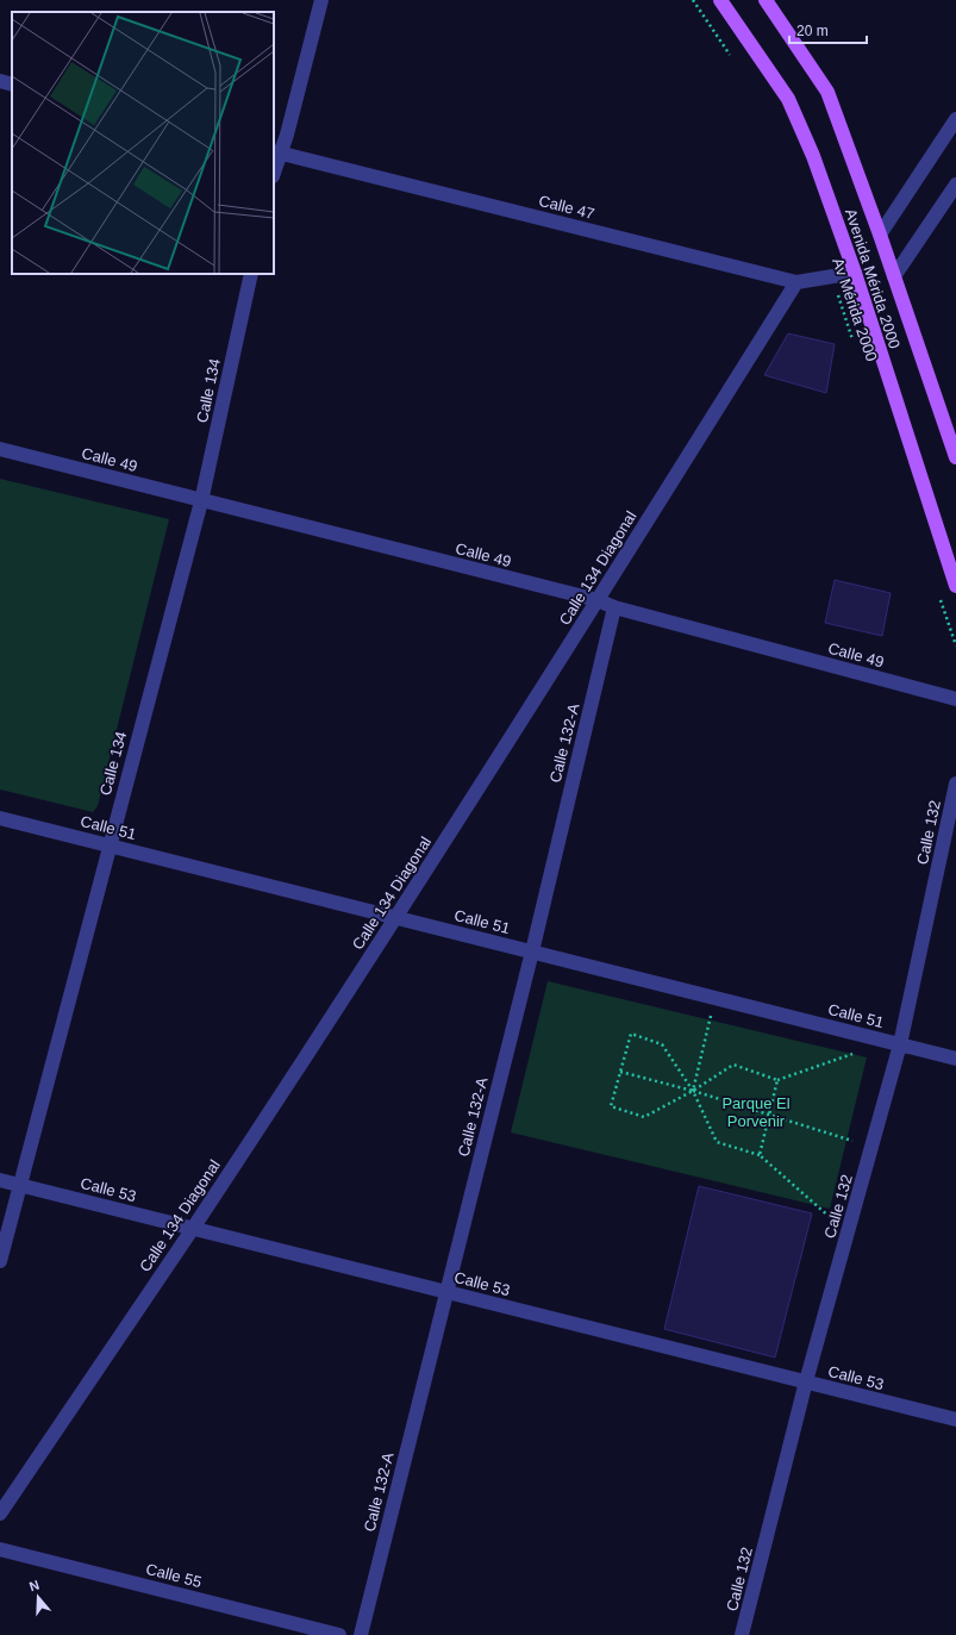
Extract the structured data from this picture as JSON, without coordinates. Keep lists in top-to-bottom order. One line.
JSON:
{"streets":{"main road":["Avenida Mérida 2000"],"street":["Calle 47","Calle 134","Calle 49","Calle 134 Diagonal","Calle 132-A","Calle 51","Calle 132","Calle 53","Calle 55"],"path":["Av Mérida 2000"]},"crossings":[["Calle 47","Avenida Mérida 2000"],["Calle 47","Av Mérida 2000"],["Calle 47","Calle 134 Diagonal"],["Calle 134","Calle 49"],["Calle 134","Calle 51"],["Calle 134","Calle 53"],["Calle 49","Calle 134 Diagonal"],["Calle 49","Calle 132-A"],["Calle 134 Diagonal","Calle 51"],["Calle 134 Diagonal","Calle 53"],["Calle 132-A","Calle 51"],["Calle 132-A","Calle 53"],["Calle 51","Calle 132"],["Calle 132","Calle 53"]],"parks":["Parque El Porvenir"],"scale_bar":"20 m","north":"top"}
